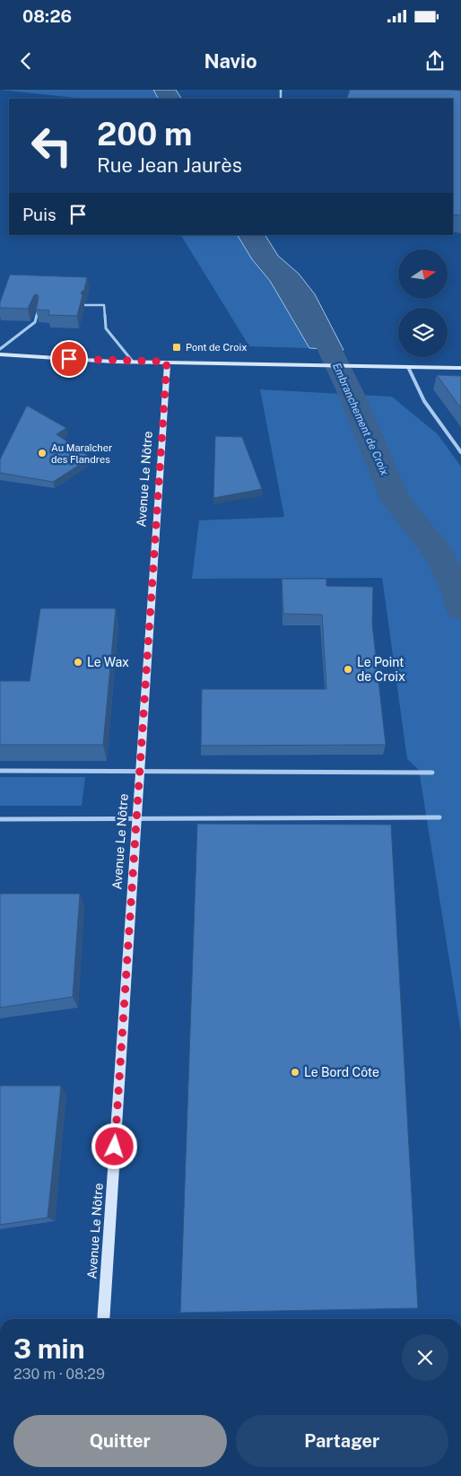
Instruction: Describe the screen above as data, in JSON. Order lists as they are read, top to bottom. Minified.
{"streets":{"street":["Avenue Le Nôtre"]},"water":["Embranchement de Croix"],"places":{"transit":["Pont de Croix"],"other":["Au Maraîcher des Flandres","Le Wax","Le Point de Croix","Le Bord Côte"]},"north":"right","page":{"status":"08:26","header":"Navio","turn":["200 m","Rue Jean Jaurès"],"then":"Puis","heading":["3 min","230 m · 08:29"],"buttons":["Quitter","Partager"]}}
